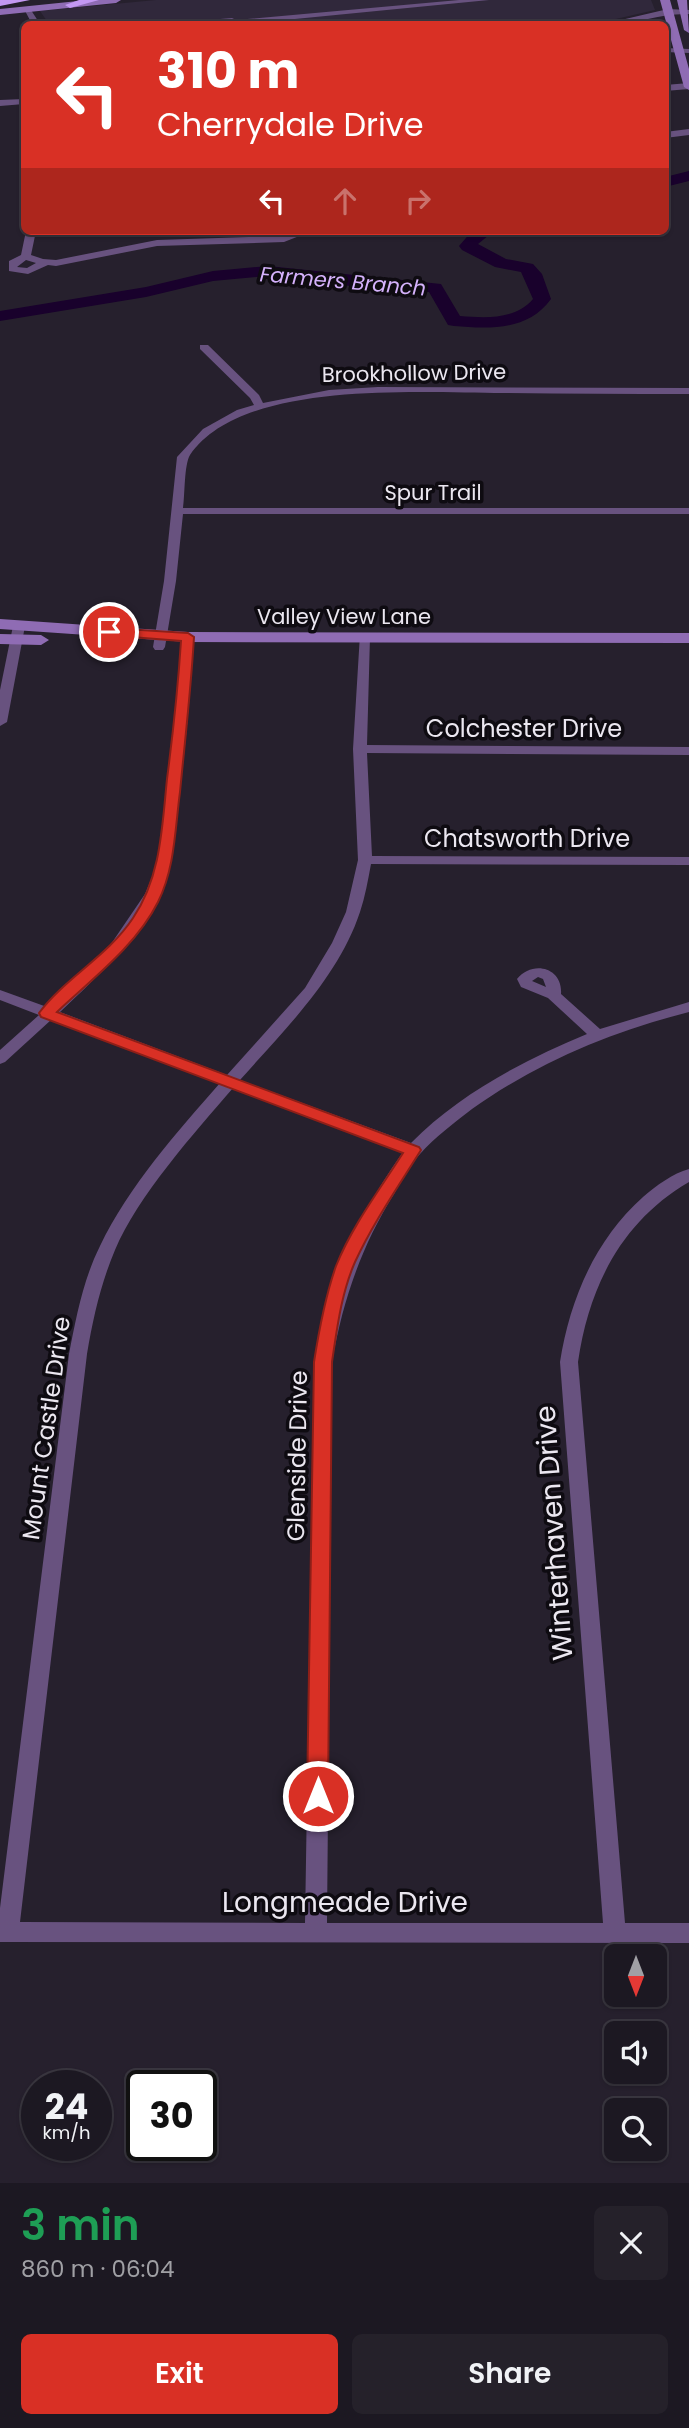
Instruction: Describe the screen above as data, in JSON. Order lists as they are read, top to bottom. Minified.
{"streets":{"main road":["Valley View Lane"],"street":["Brookhollow Drive","Spur Trail","Colchester Drive","Chatsworth Drive","Mount Castle Drive","Glenside Drive","Winterhaven Drive","Longmeade Drive"]},"crossings":[["Brookhollow Drive","Spur Trail"],["Brookhollow Drive","Valley View Lane"],["Valley View Lane","Mount Castle Drive"],["Colchester Drive","Mount Castle Drive"],["Chatsworth Drive","Mount Castle Drive"],["Mount Castle Drive","Longmeade Drive"],["Glenside Drive","Longmeade Drive"],["Winterhaven Drive","Longmeade Drive"]],"water":["Farmers Branch"],"north":"bottom","page":{"turn":["310 m","Cherrydale Drive"],"speed":"24 km/h","limit":"30","heading":["3 min","860 m · 06:04"],"buttons":["Exit","Share"]}}
